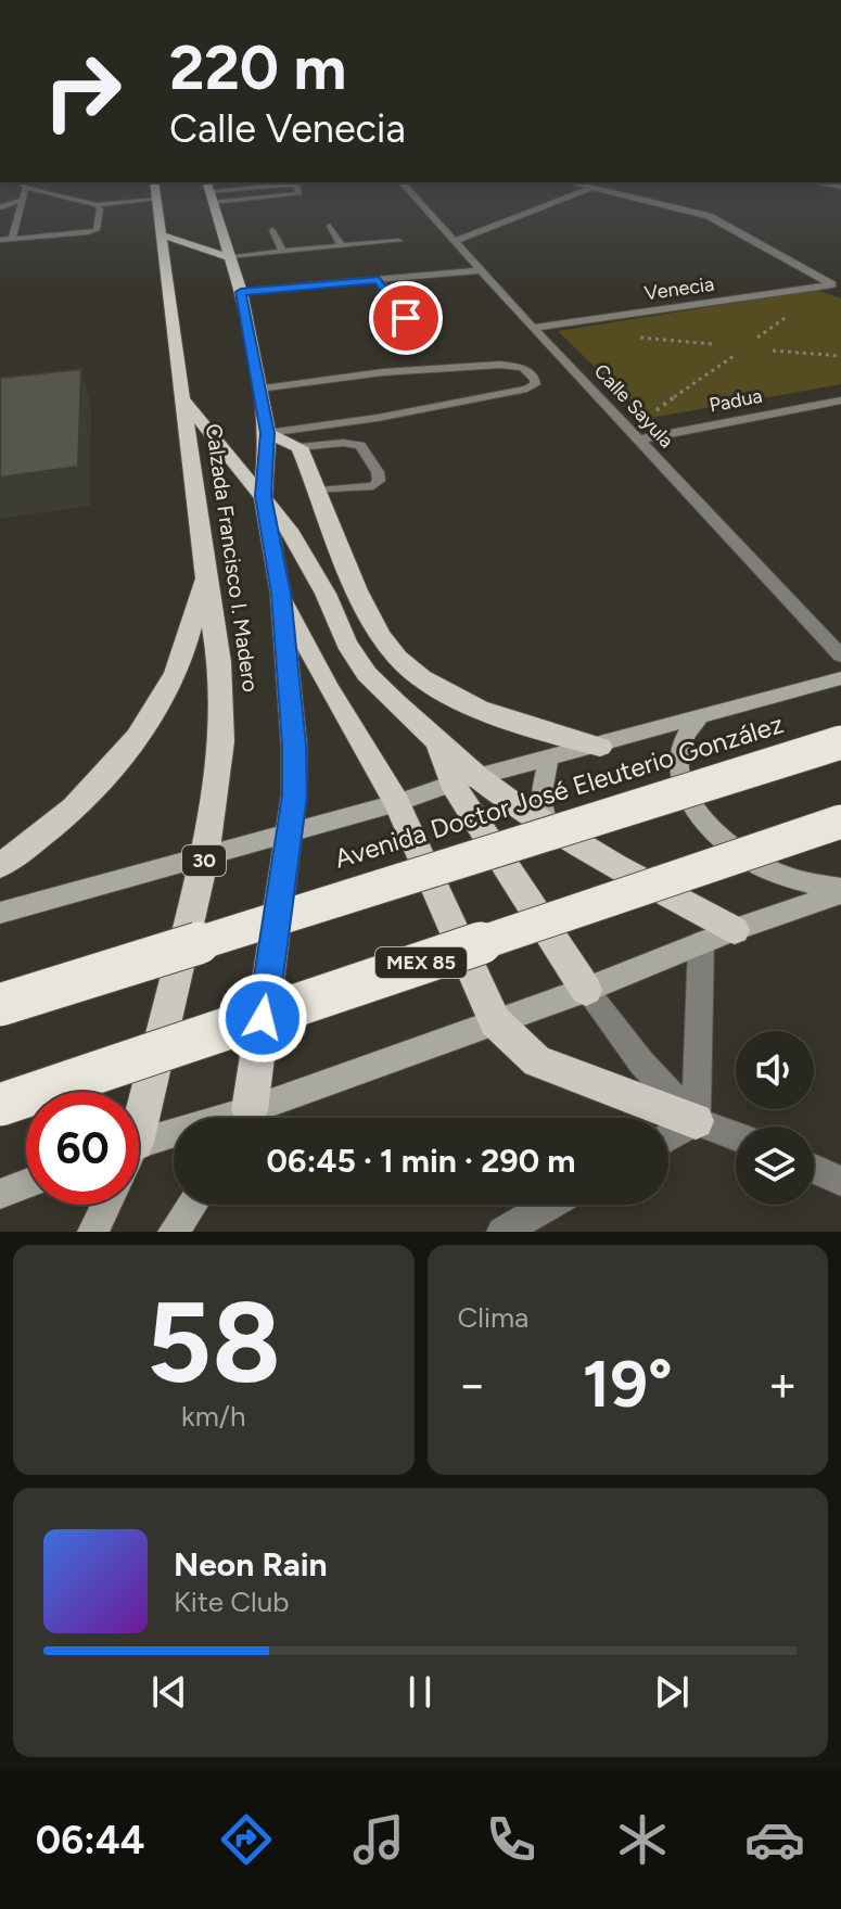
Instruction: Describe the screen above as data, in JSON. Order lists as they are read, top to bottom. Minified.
{"streets":{"highway":["Avenida Doctor José Eleuterio González","MEX 85"],"main road":["Calzada Francisco I. Madero","30"],"street":["Venecia","Padua","Calle Sayula"]},"crossings":[["Venecia","Calle Sayula"],["Padua","Calle Sayula"],["Calzada Francisco I. Madero","Avenida Doctor José Eleuterio González"]],"page":{"turn":["220 m","Calle Venecia"],"limit":"60","trip":"06:45 · 1 min · 290 m","tile":[["58","km/h"],"Clima"],"heat":["−","19°","+"],"song":["Neon Rain","Kite Club"],"tabs":"06:44"}}
